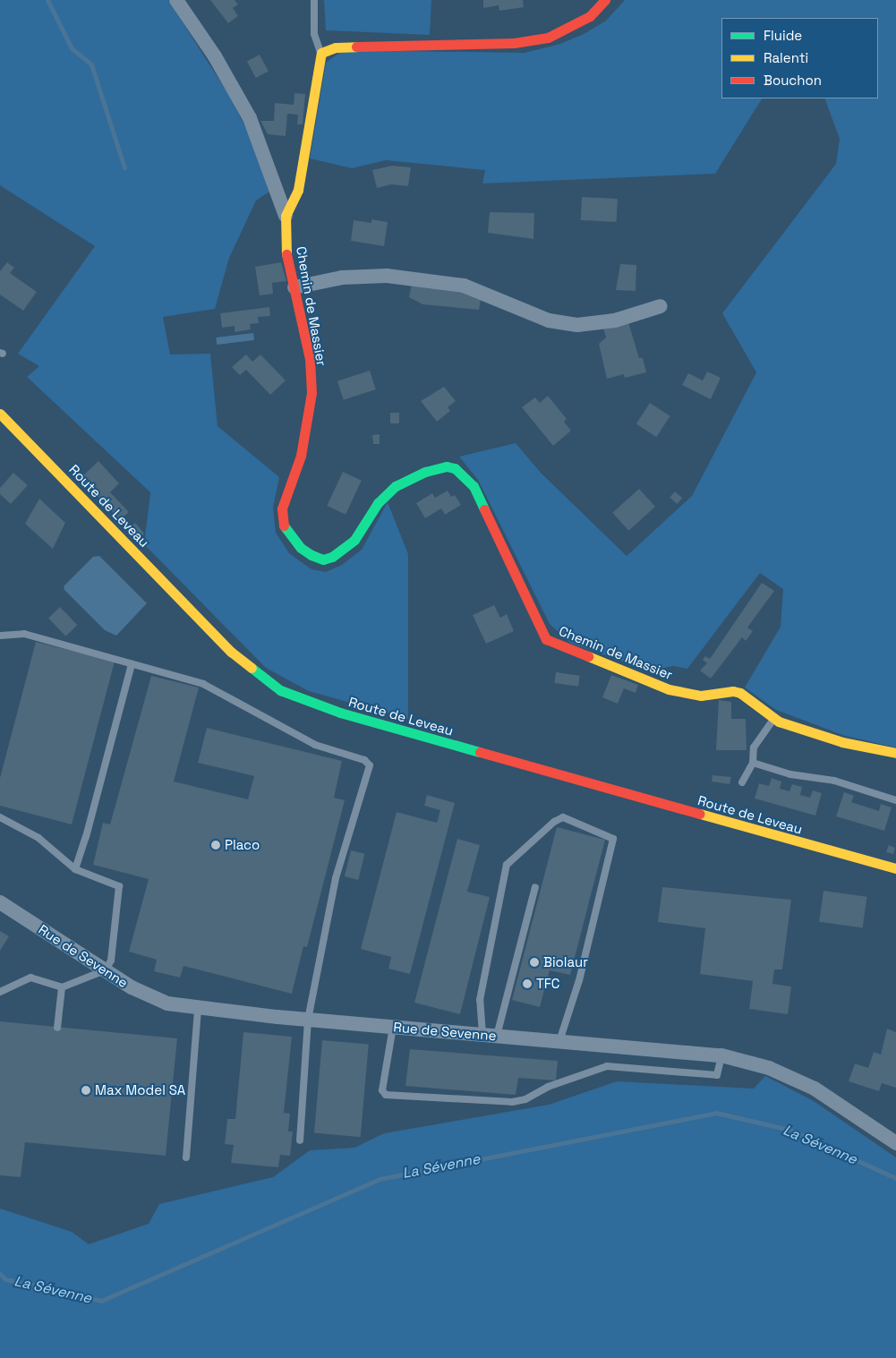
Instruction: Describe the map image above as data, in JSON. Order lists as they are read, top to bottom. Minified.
{"streets":{"street":["Chemin de Massier","Route de Leveau","Rue de Sevenne"]},"water":["La Sévenne"],"places":["Placo","Biolaur","TFC","Max Model SA"],"legend":["Fluide","Ralenti","Bouchon"]}
